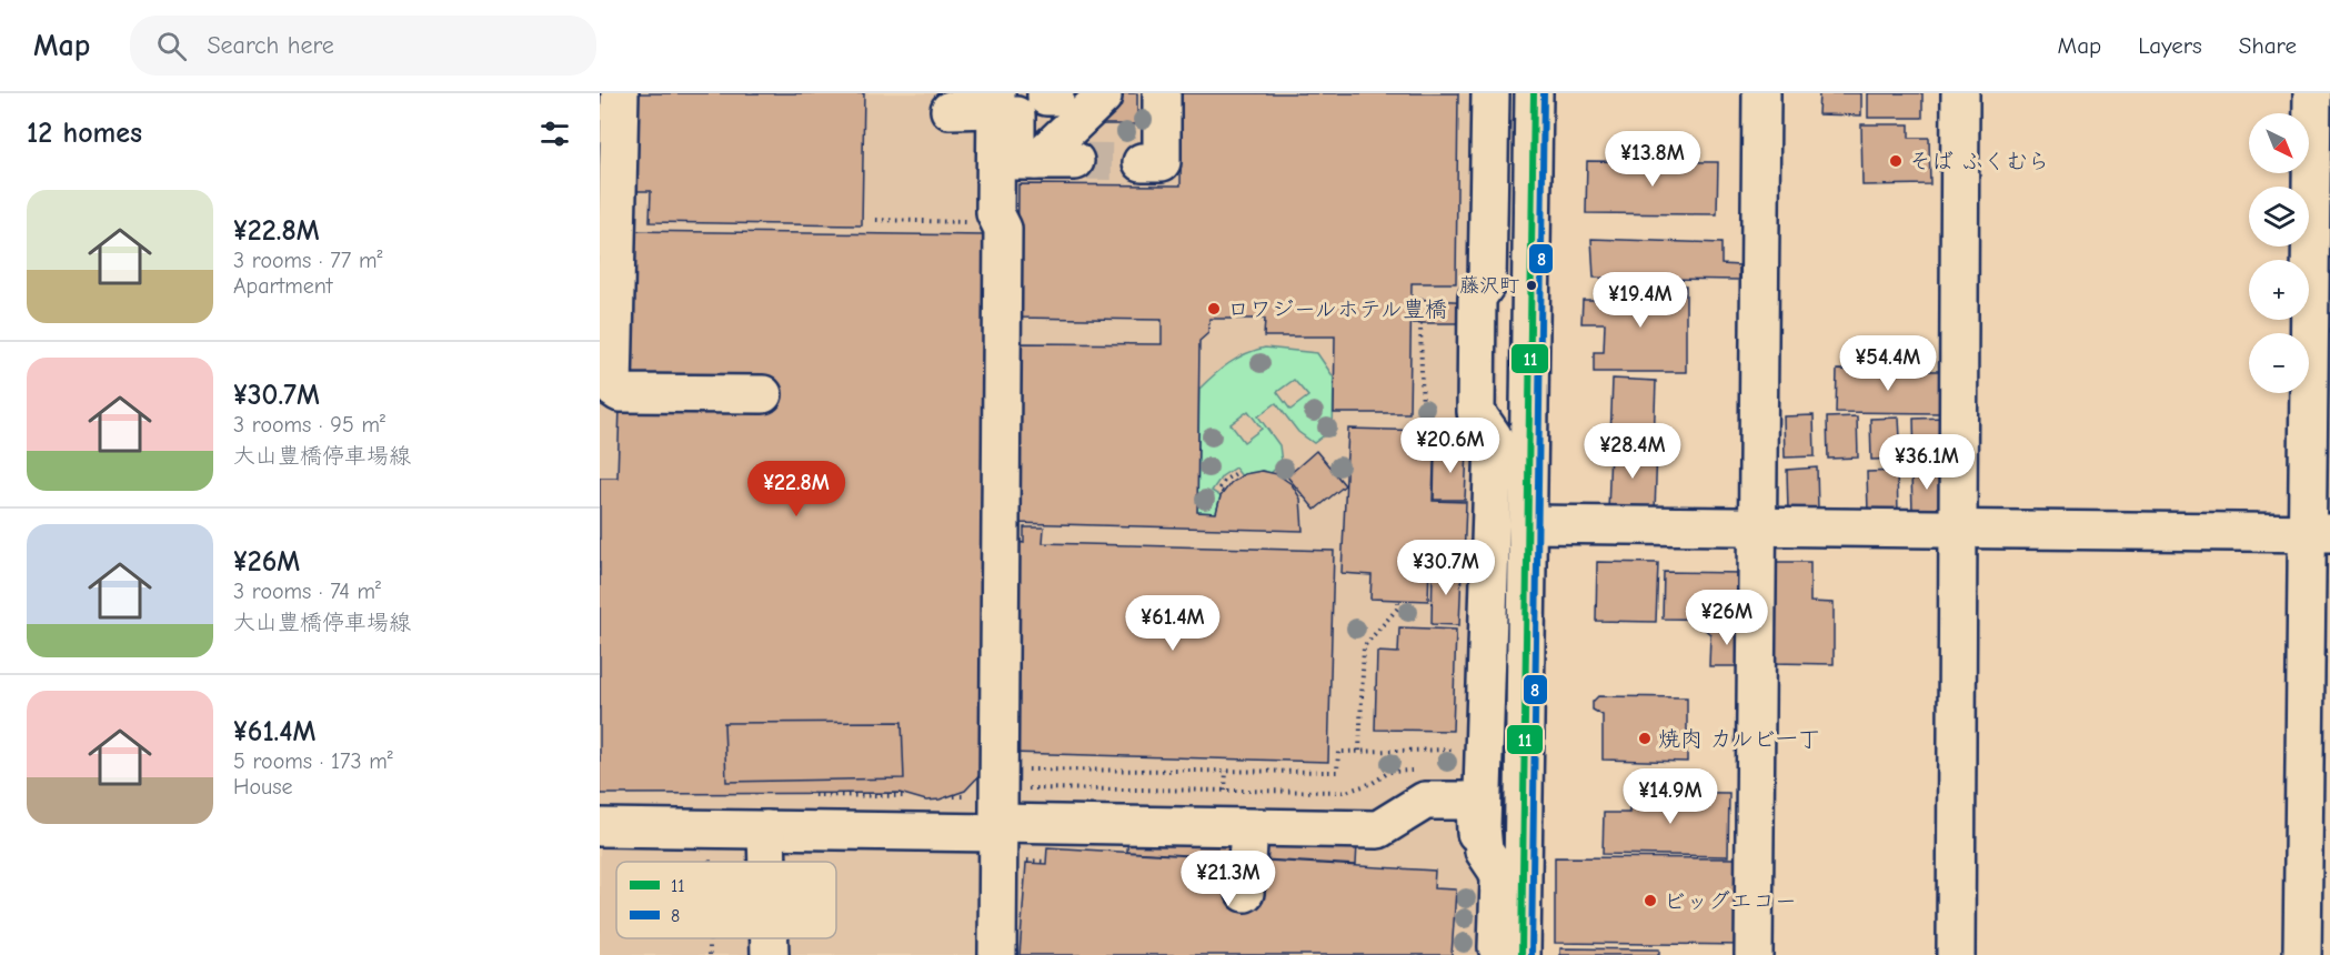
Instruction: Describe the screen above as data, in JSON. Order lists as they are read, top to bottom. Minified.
{"places":["そば ふくむら","藤沢町","ロワジールホテル豊橋","焼肉 カルビ一丁","ビッグエコー"],"lines":["transit line 11","transit line 8"],"legend":["11","8"],"north":"bottom right","page":{"header":"Map","search":"Search here","nav":["Map","Layers","Share"],"heading":"12 homes","map_buttons":["+","−"],"price":["¥13.8M","¥19.4M","¥54.4M","¥20.6M","¥28.4M","¥36.1M","¥22.8M","¥30.7M","¥26M","¥61.4M","¥14.9M","¥21.3M"],"list":[{"name":"¥22.8M","note":"3 rooms · 77 m² · Apartment"},{"name":"¥30.7M","note":"3 rooms · 95 m² · 大山豊橋停車場線"},{"name":"¥26M","note":"3 rooms · 74 m² · 大山豊橋停車場線"},{"name":"¥61.4M","note":"5 rooms · 173 m² · House"}]}}
